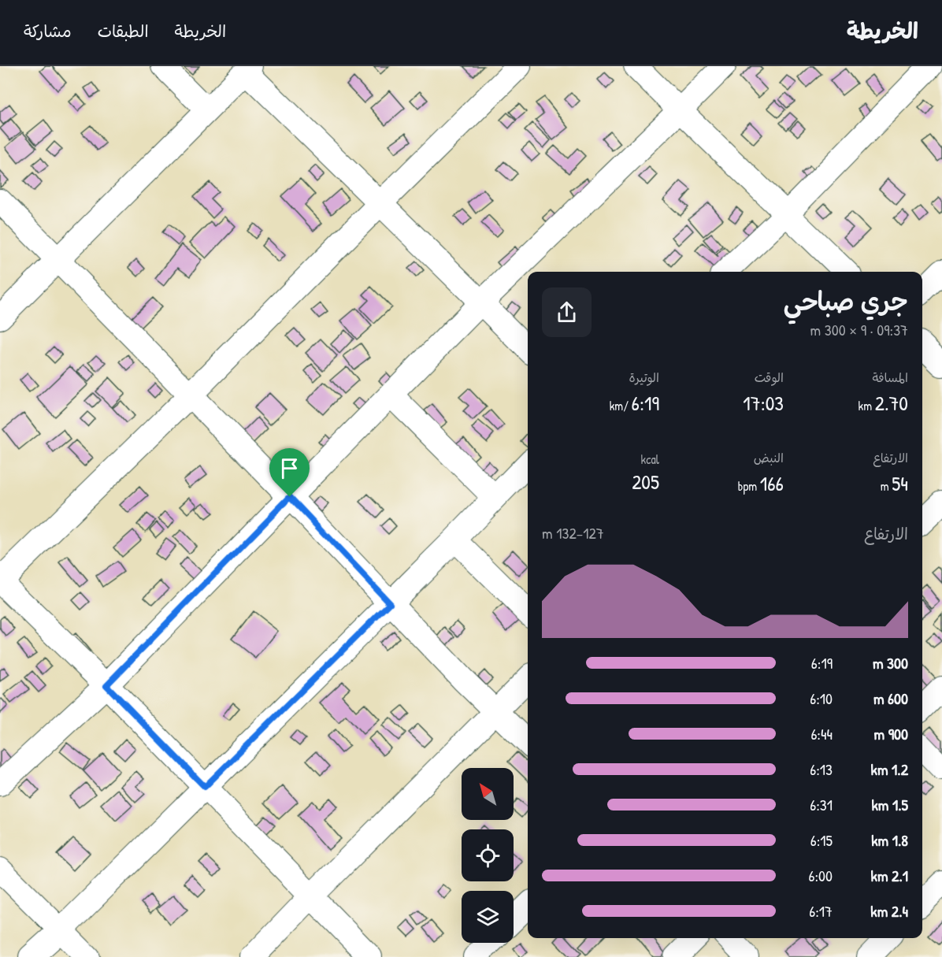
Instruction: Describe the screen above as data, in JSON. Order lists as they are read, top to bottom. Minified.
{"north":"top left","page":{"header":"الخريطة","nav":["الخريطة","الطبقات","مشاركة"],"heading":["جري صباحي","09:37 · 9 × 300 m"],"stats":[["المسافة","2.70 km"],["الوقت","17:03"],["الوتيرة","6:19 /km"],["الارتفاع","54 m"],["النبض","166 bpm"],["kcal","205"]],"chart":["الارتفاع","127–132 m"],"list":[{"name":"300 m","note":"6:19"},{"name":"600 m","note":"6:10"},{"name":"900 m","note":"6:44"},{"name":"1.2 km","note":"6:13"},{"name":"1.5 km","note":"6:31"},{"name":"1.8 km","note":"6:15"},{"name":"2.1 km","note":"6:00"},{"name":"2.4 km","note":"6:17"}]}}
